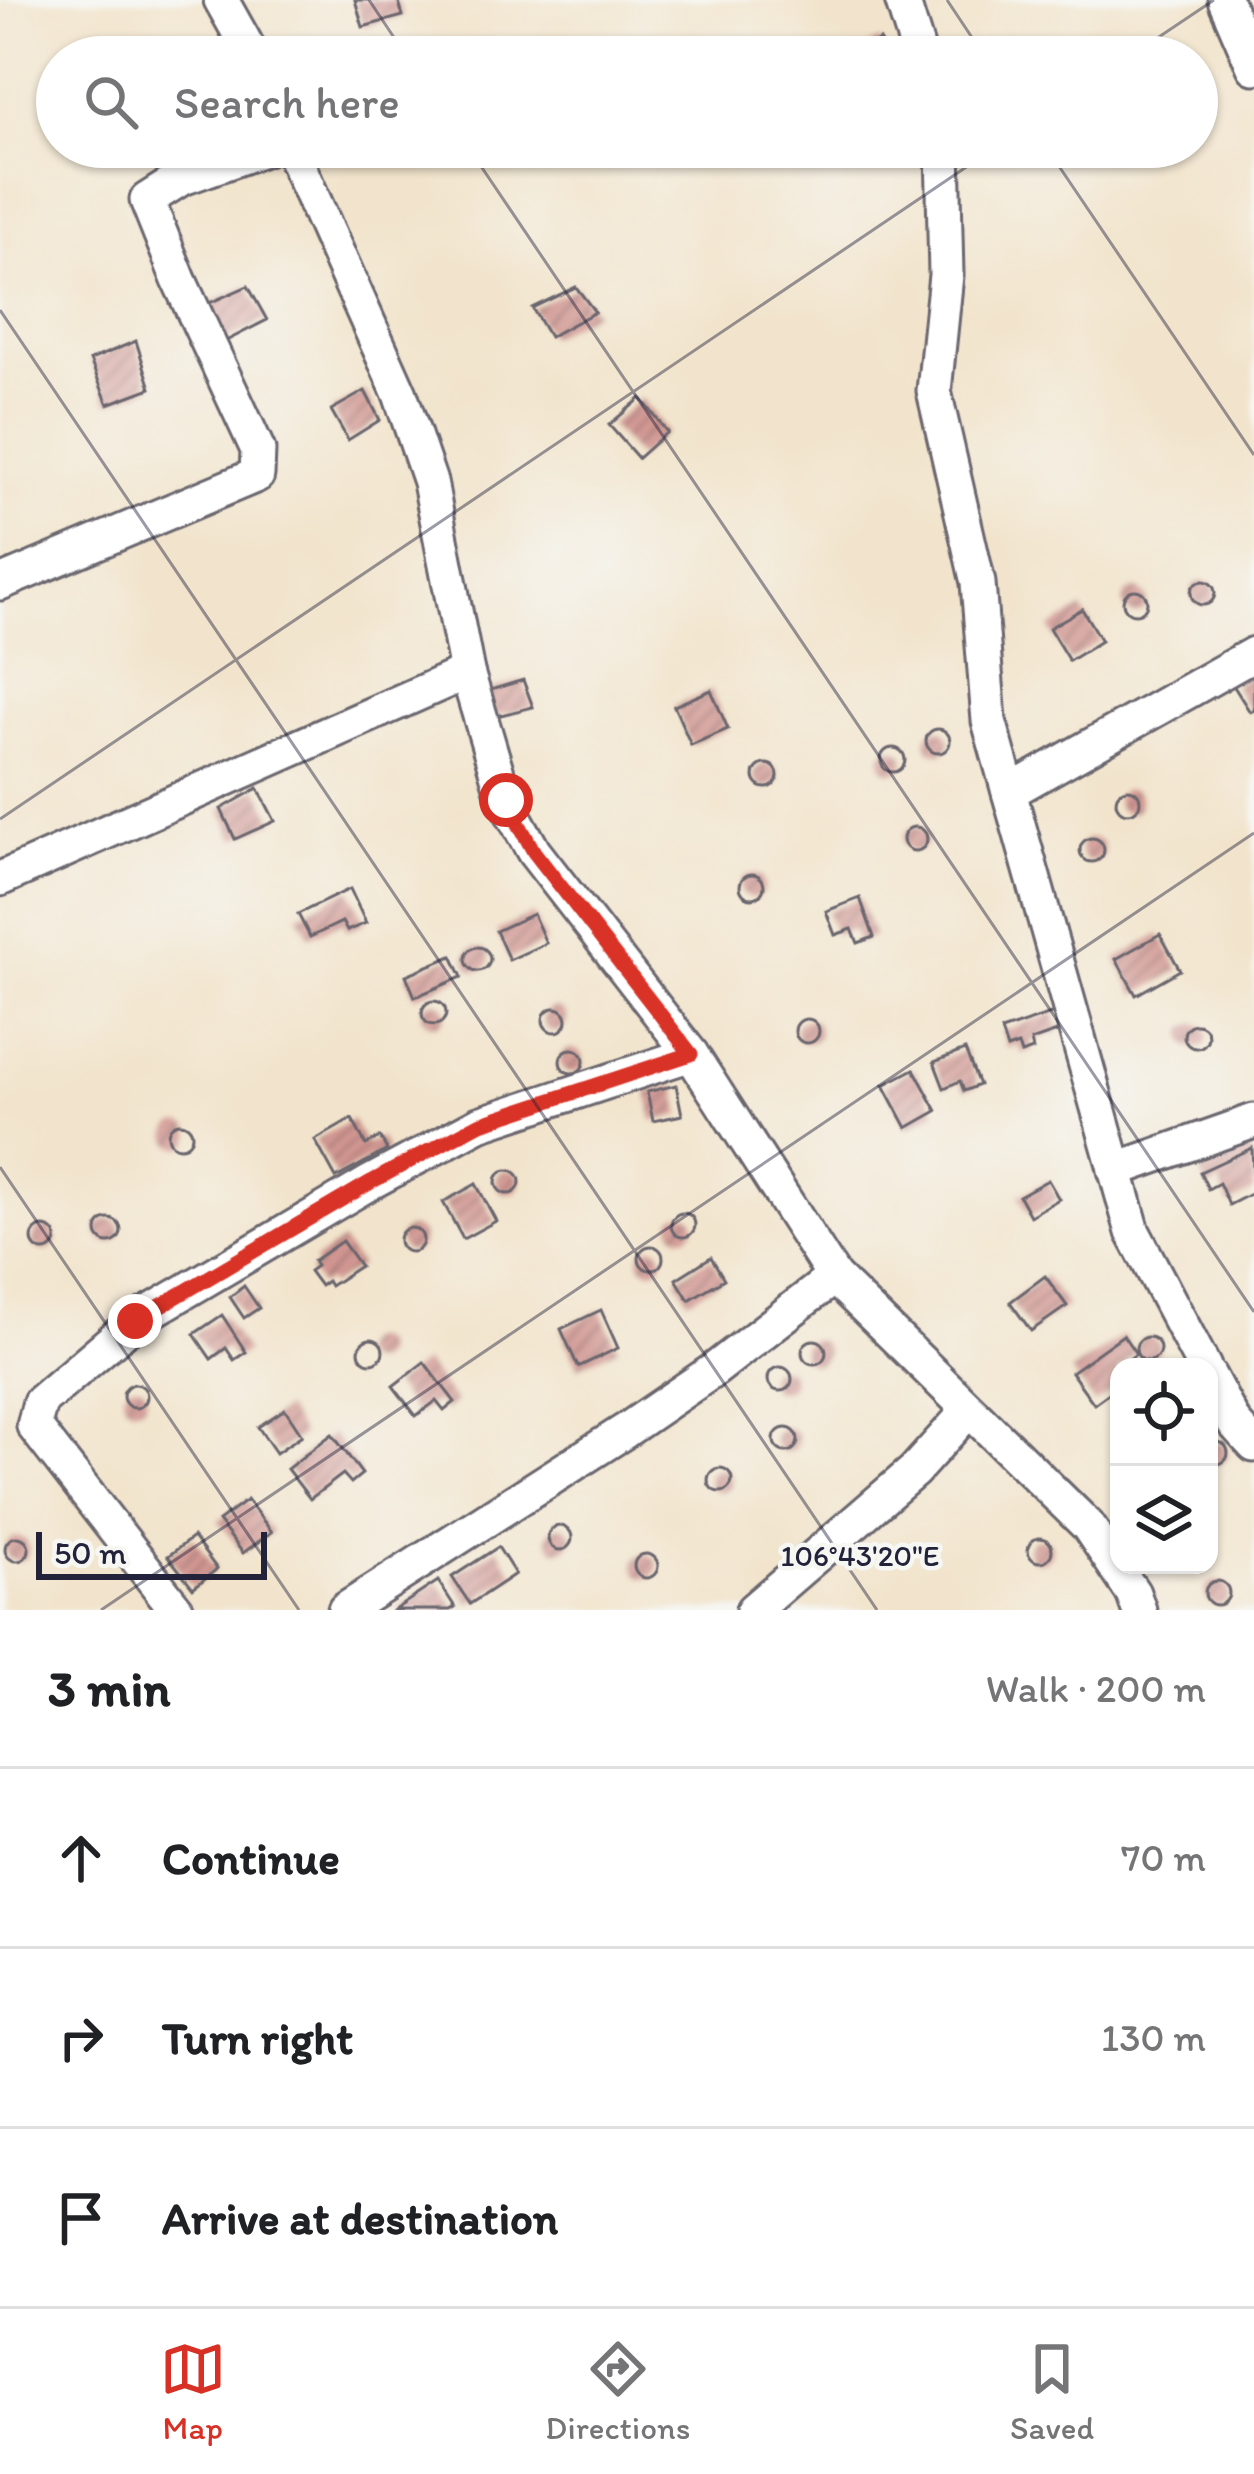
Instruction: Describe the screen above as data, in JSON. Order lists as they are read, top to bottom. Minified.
{"scale_bar":"50 m","page":{"search":"Search here","scale":"50 m","heading":["3 min","Walk · 200 m"],"list":[["Continue","70 m"],["Turn right","130 m"],"Arrive at destination"],"nav":["Map","Directions","Saved"]},"coordinates":["106°43'20\"E"]}
